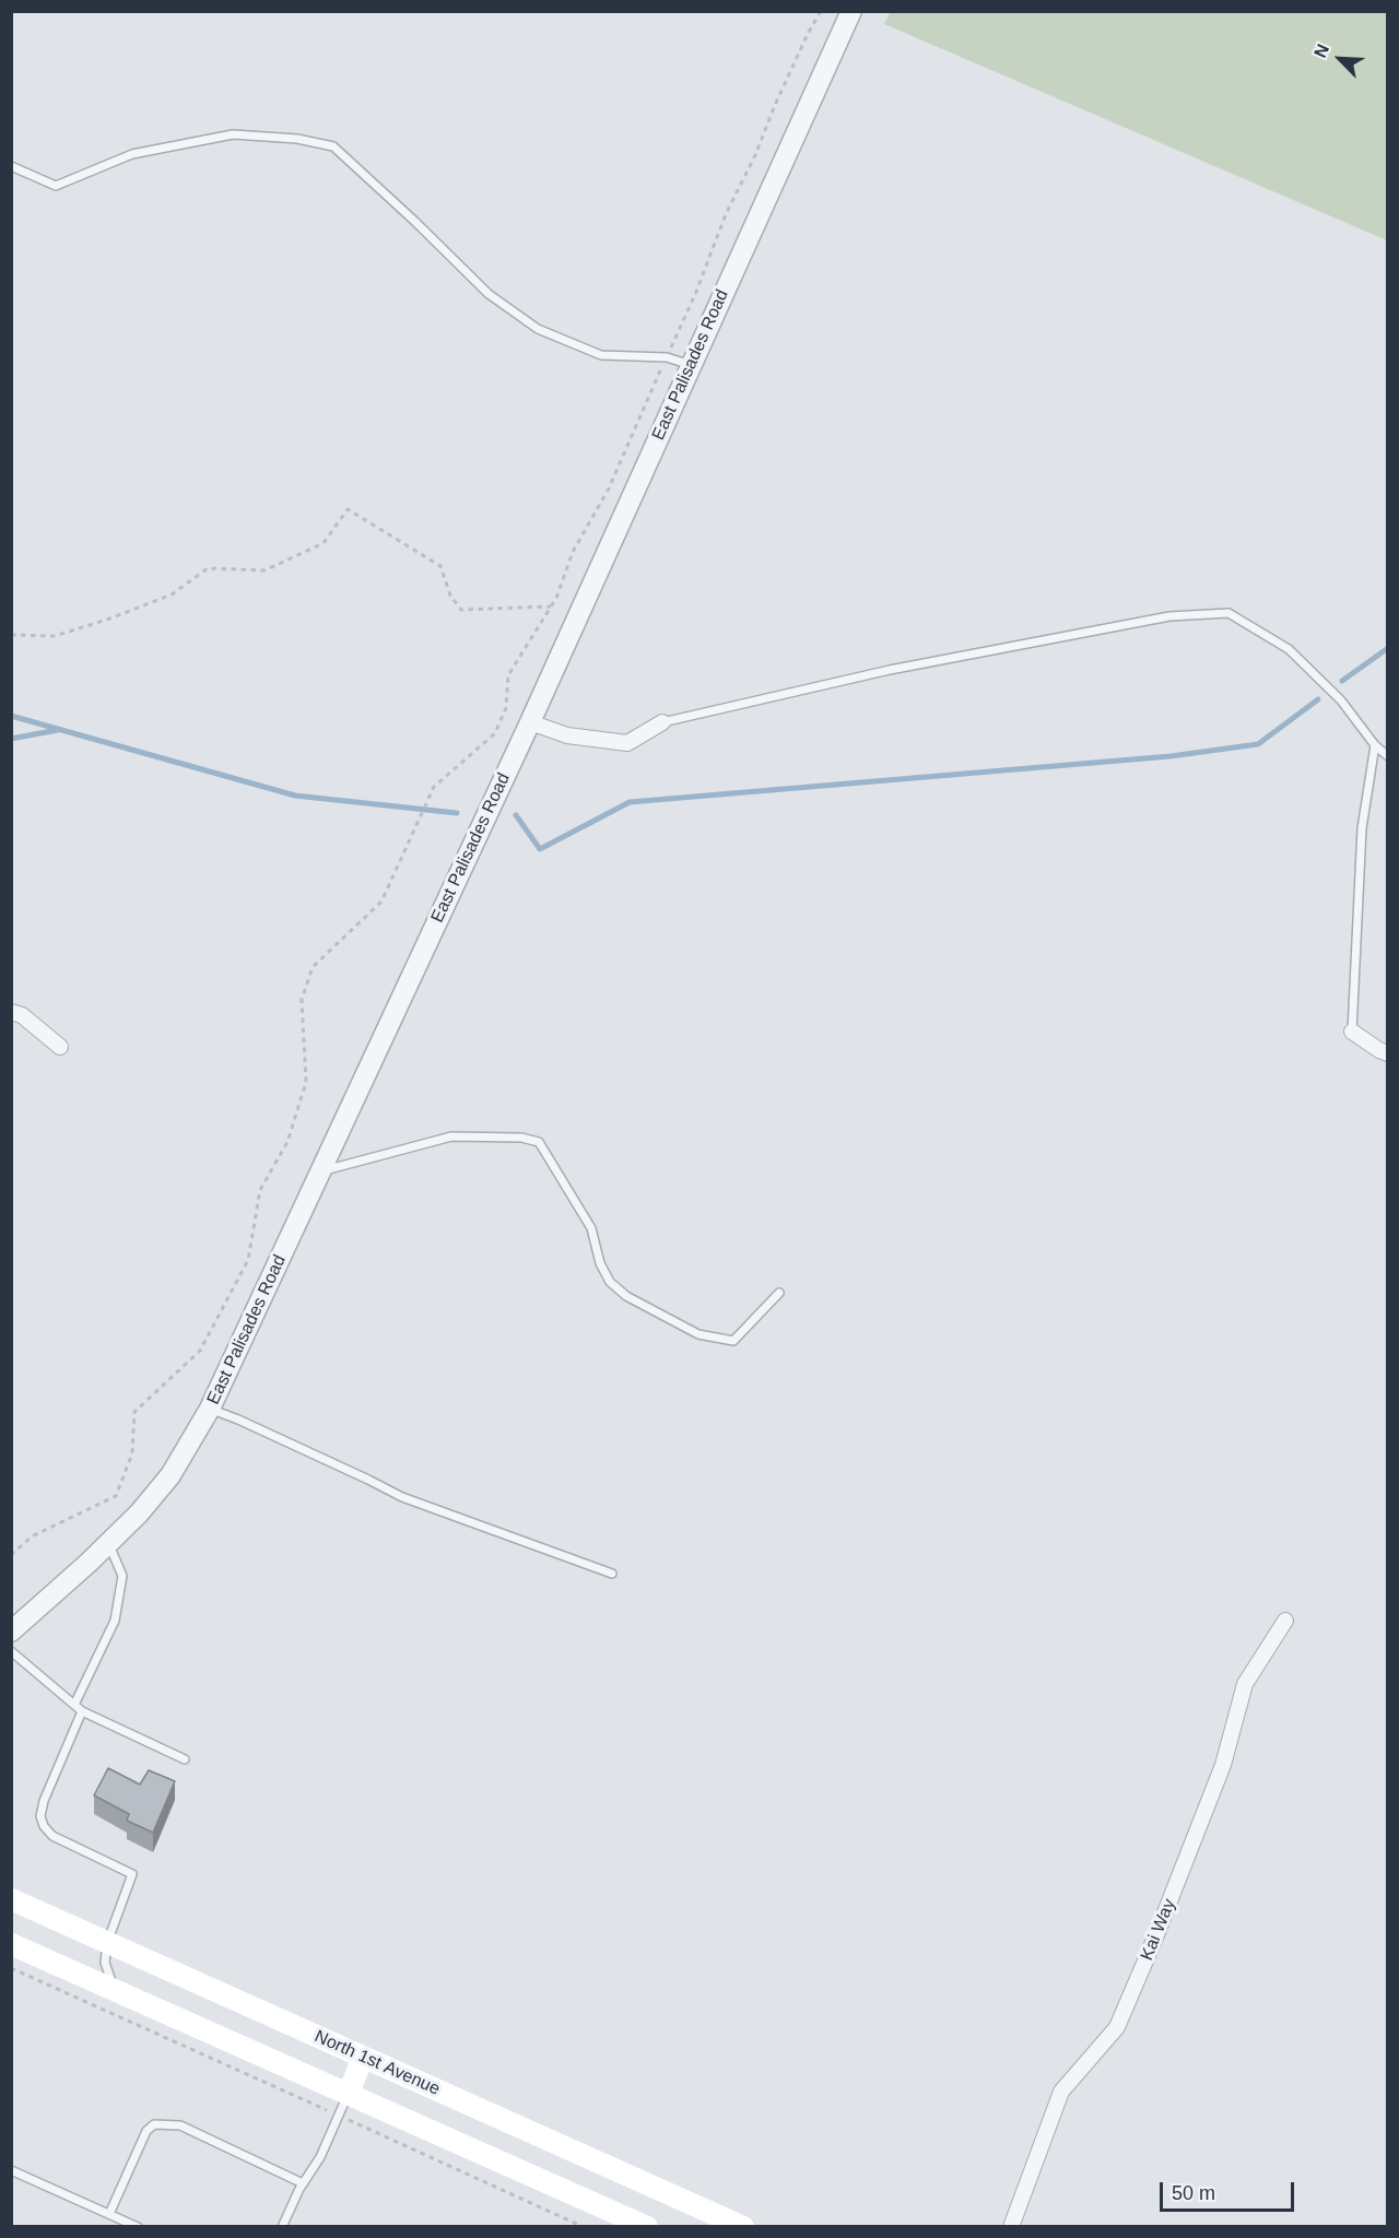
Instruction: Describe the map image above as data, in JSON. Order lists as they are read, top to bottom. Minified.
{"streets":{"main road":["North 1st Avenue"],"street":["East Palisades Road","Kai Way"]},"scale_bar":"50 m","north":"top left"}
